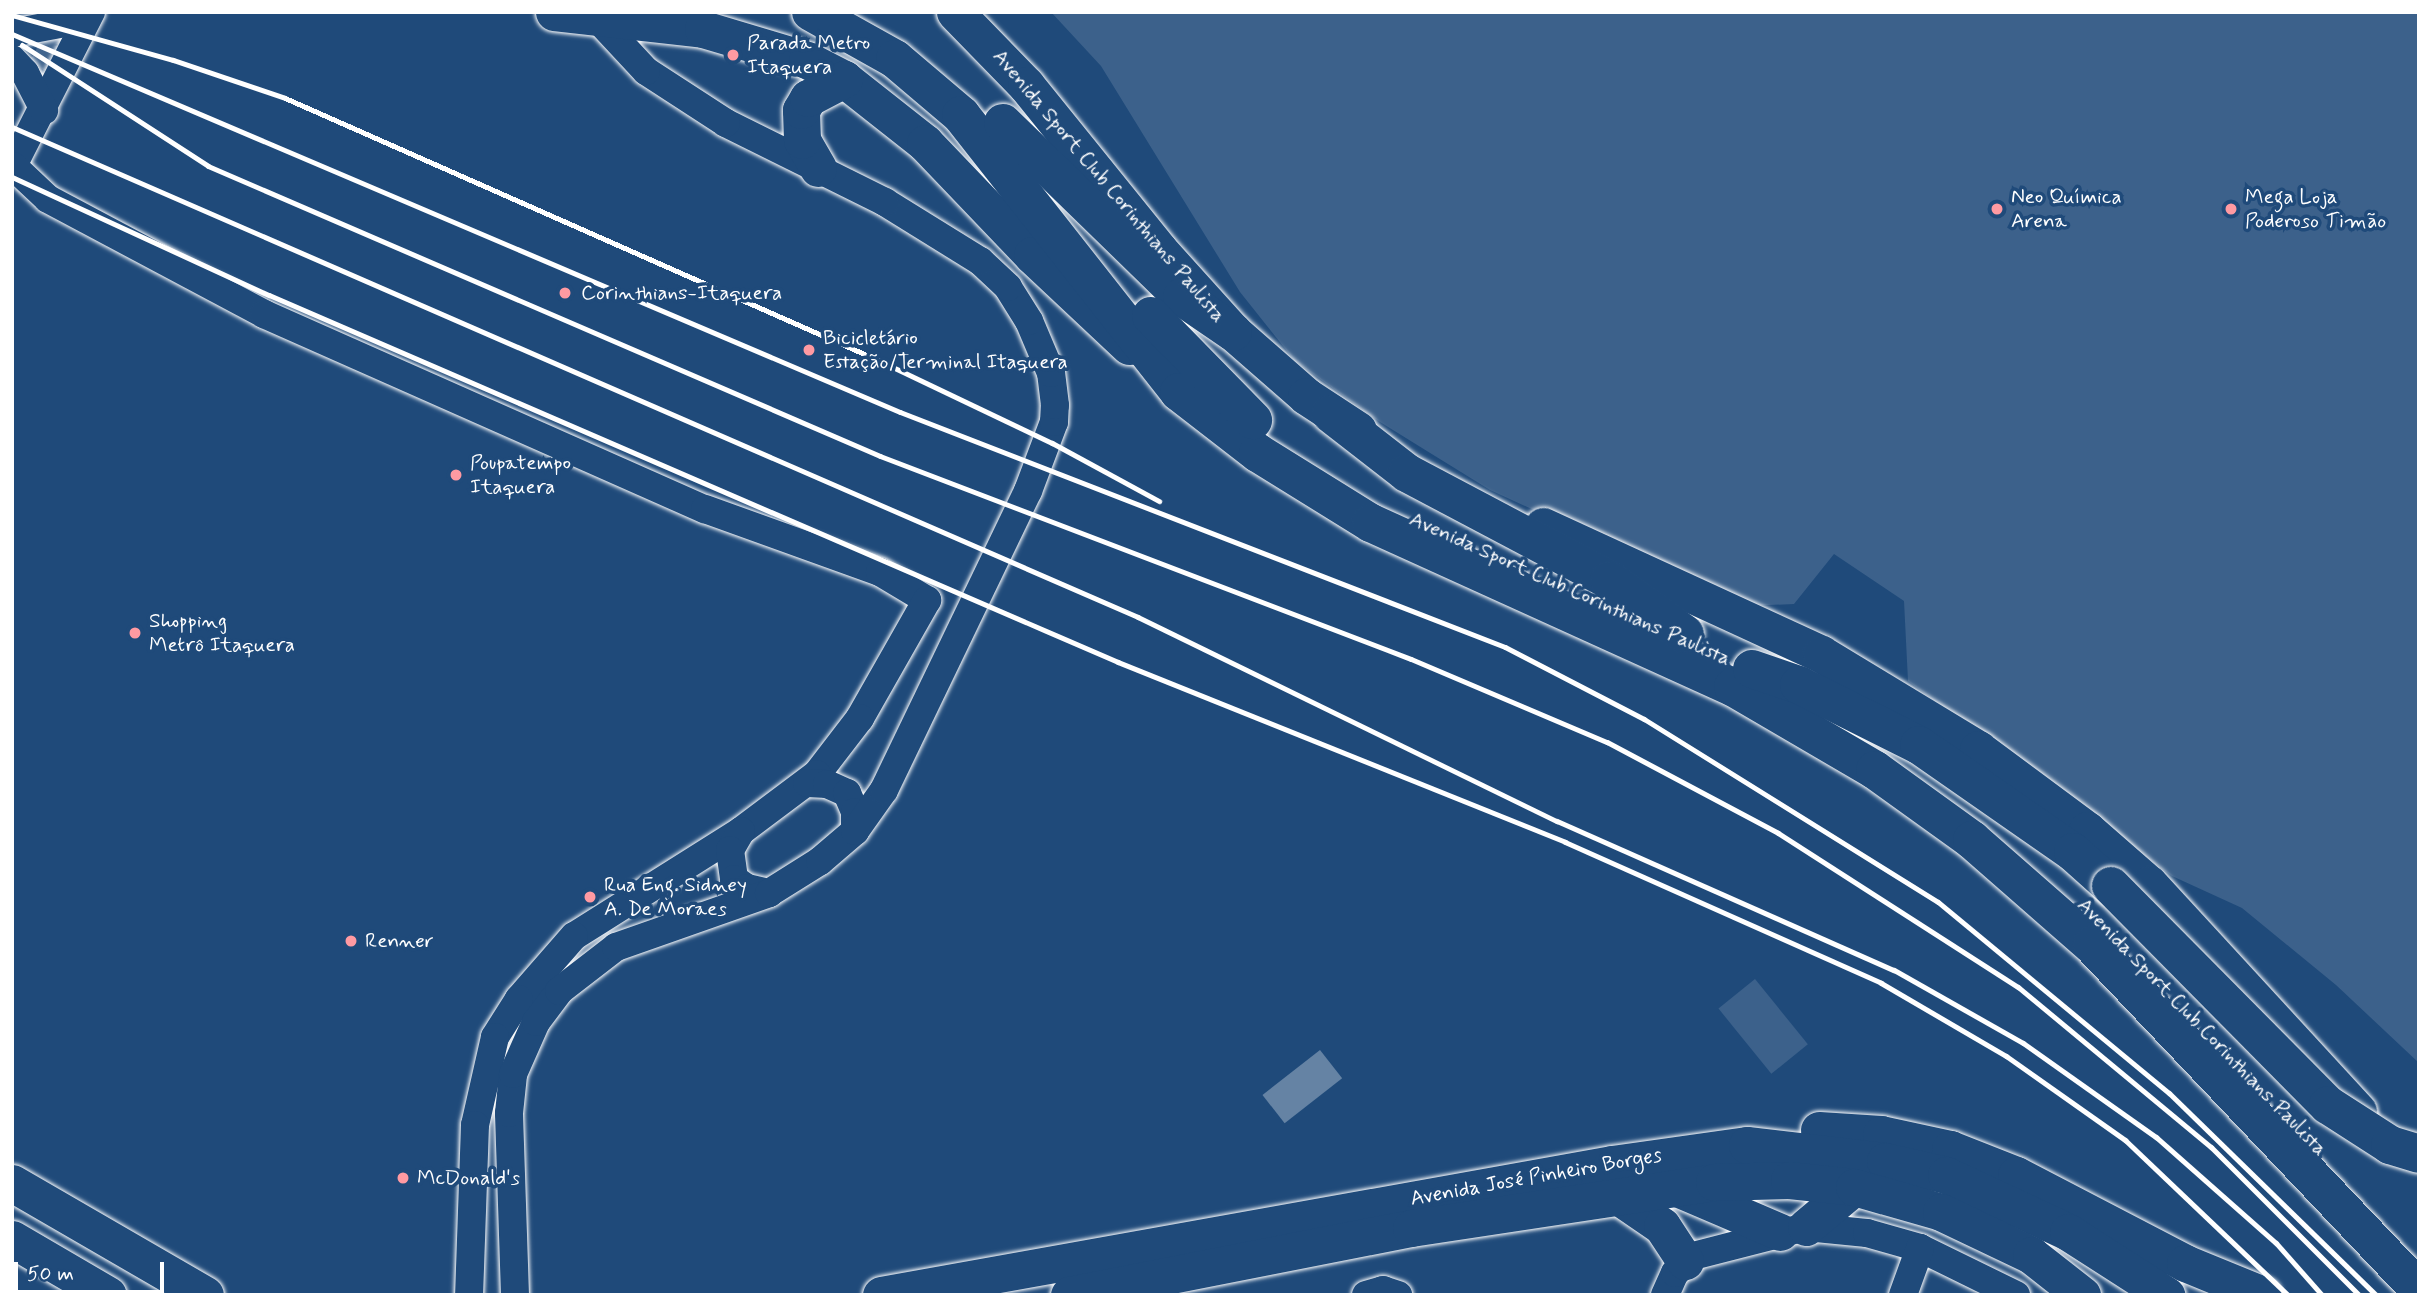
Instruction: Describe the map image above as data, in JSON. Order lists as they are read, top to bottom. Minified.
{"streets":{"highway":["Avenida Sport Club Corinthians Paulista"],"main road":["Avenida José Pinheiro Borges"]},"places":["Parada Metro Itaquera","Neo Química Arena","Mega Loja Poderoso Timão","Corinthians-Itaquera","Bicicletário Estação/Terminal Itaquera","Poupatempo Itaquera","Shopping Metrô Itaquera","Rua Eng. Sidney A. De Moraes","Renner","McDonald's"],"scale_bar":"50 m"}
